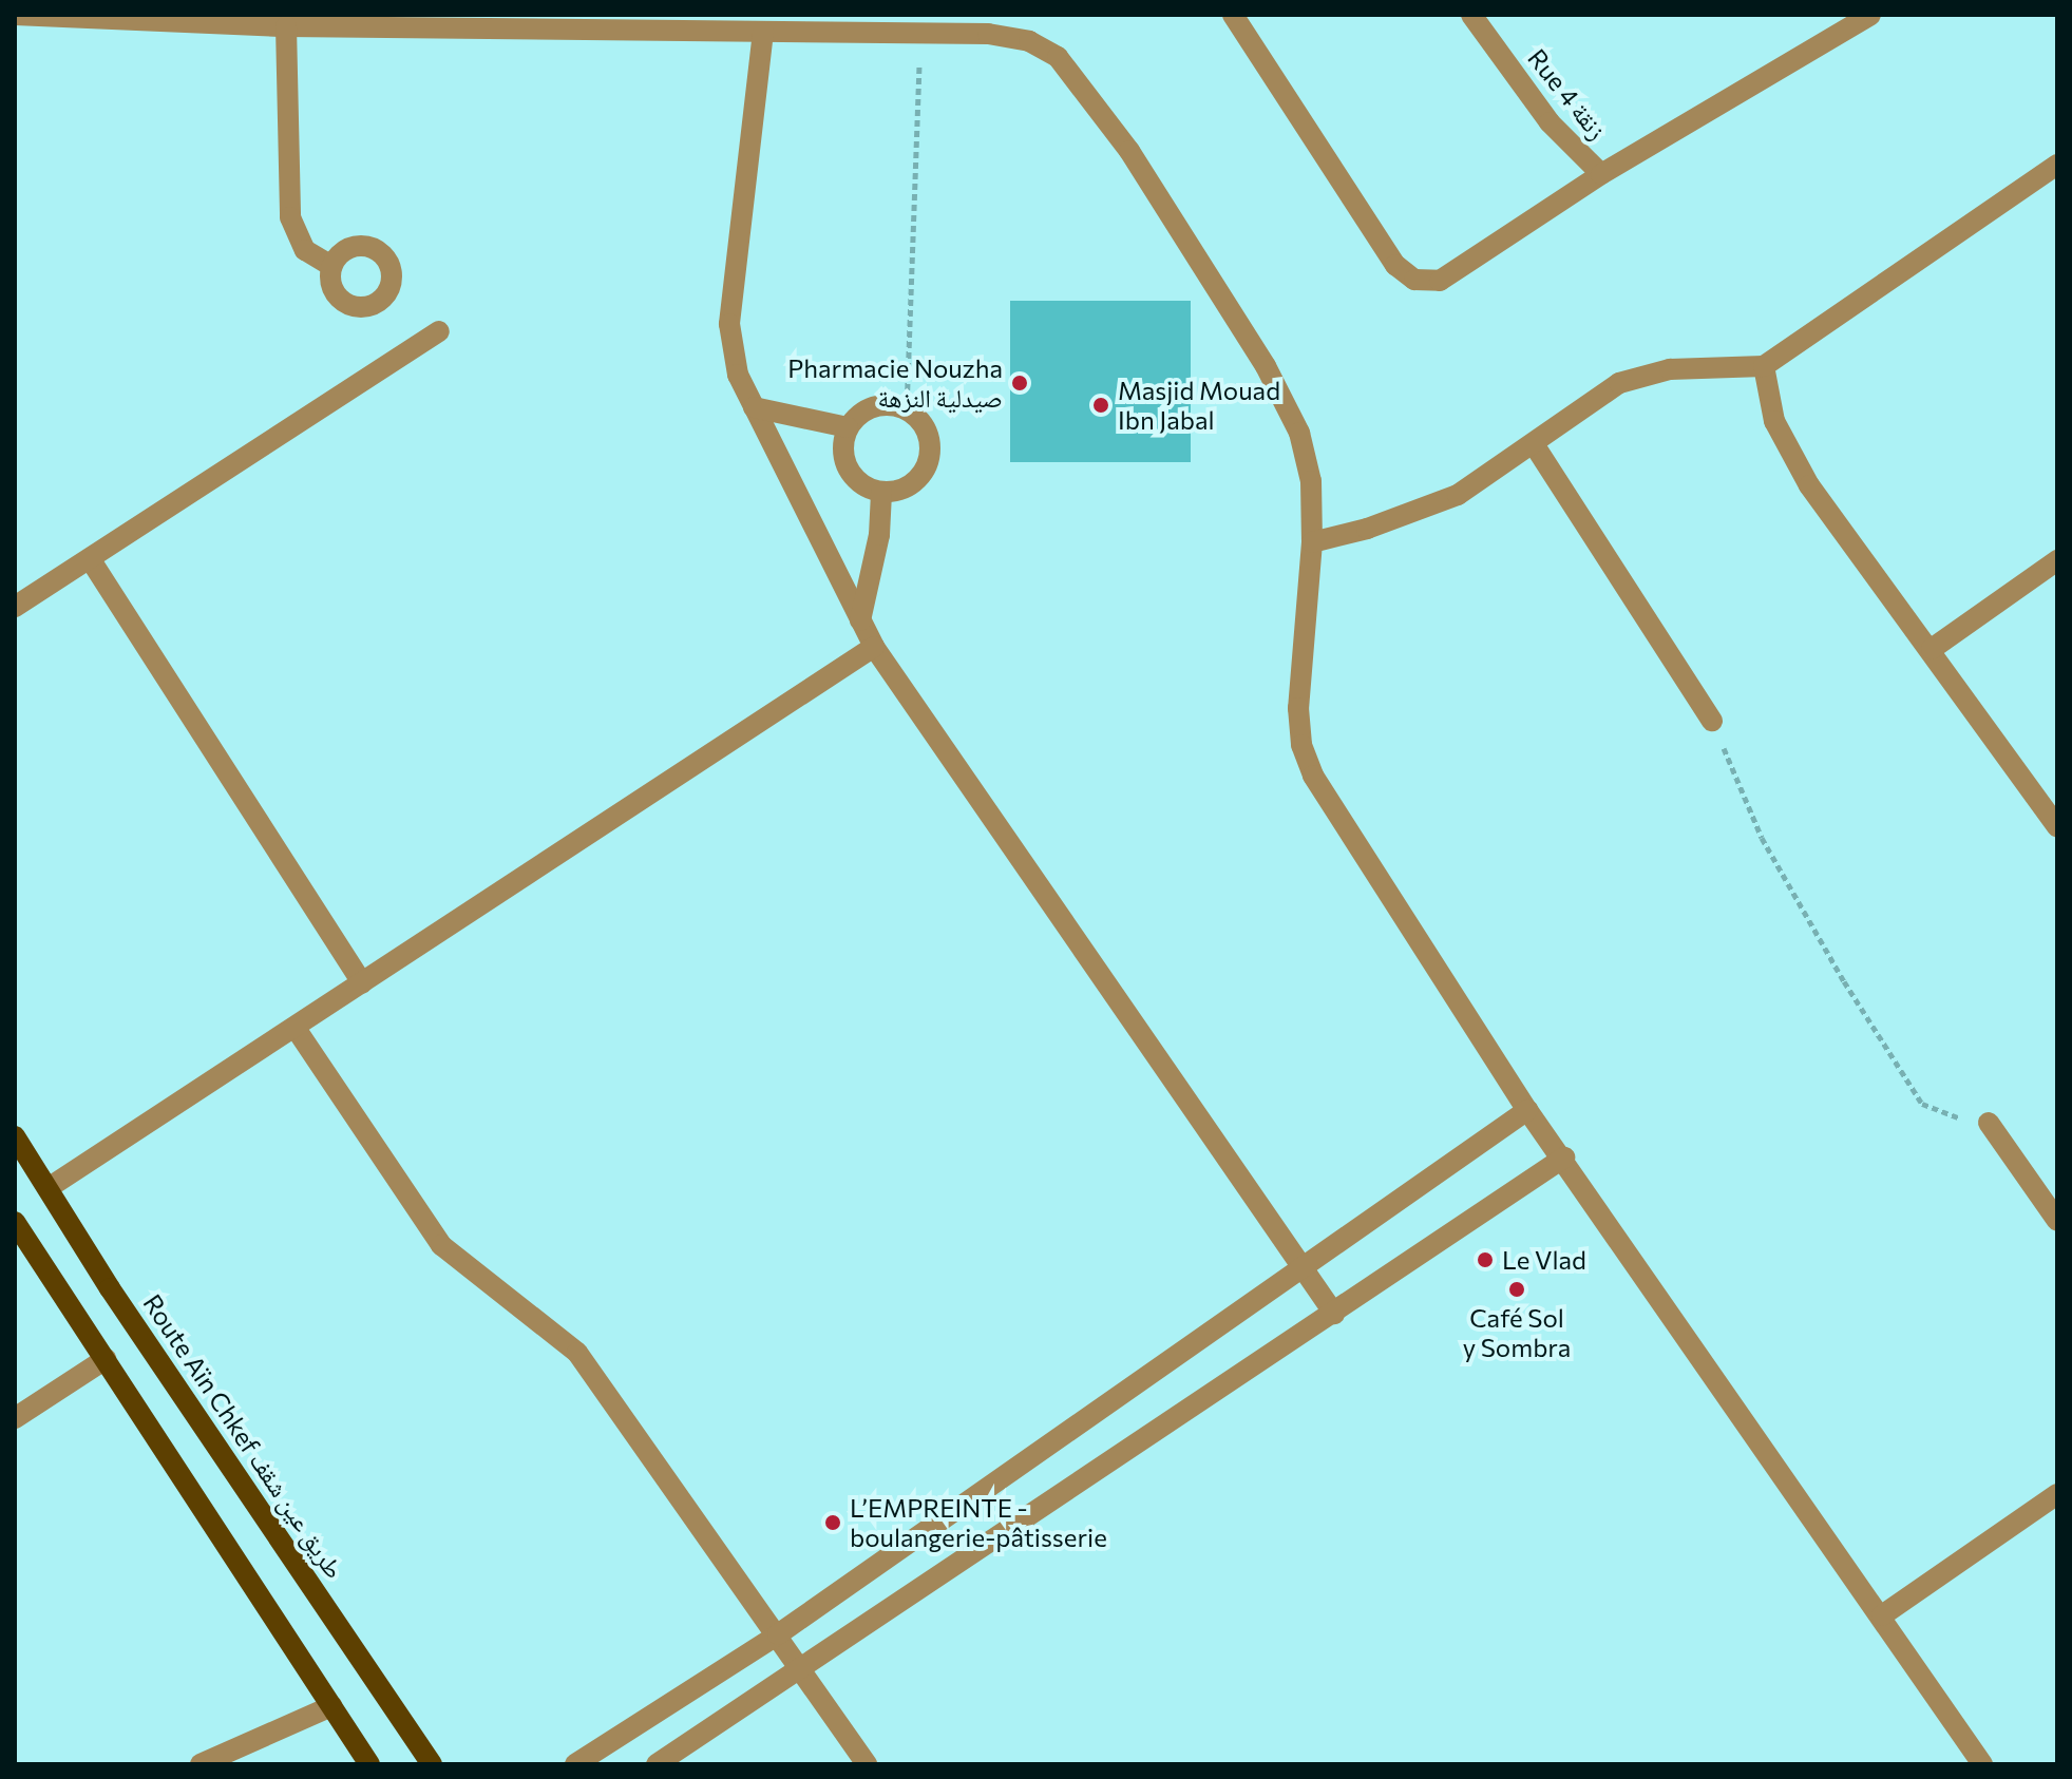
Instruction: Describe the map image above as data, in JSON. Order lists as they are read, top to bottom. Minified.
{"streets":{"main road":["Route Aïn Chkef طريق عين شقف"],"street":["Rue 4 زنقة"]},"places":["Pharmacie Nouzha صيدلية النزهة","Masjid Mouad Ibn Jabal","Le Vlad","Café Sol y Sombra","L’EMPREINTE - boulangerie-pâtisserie"]}
